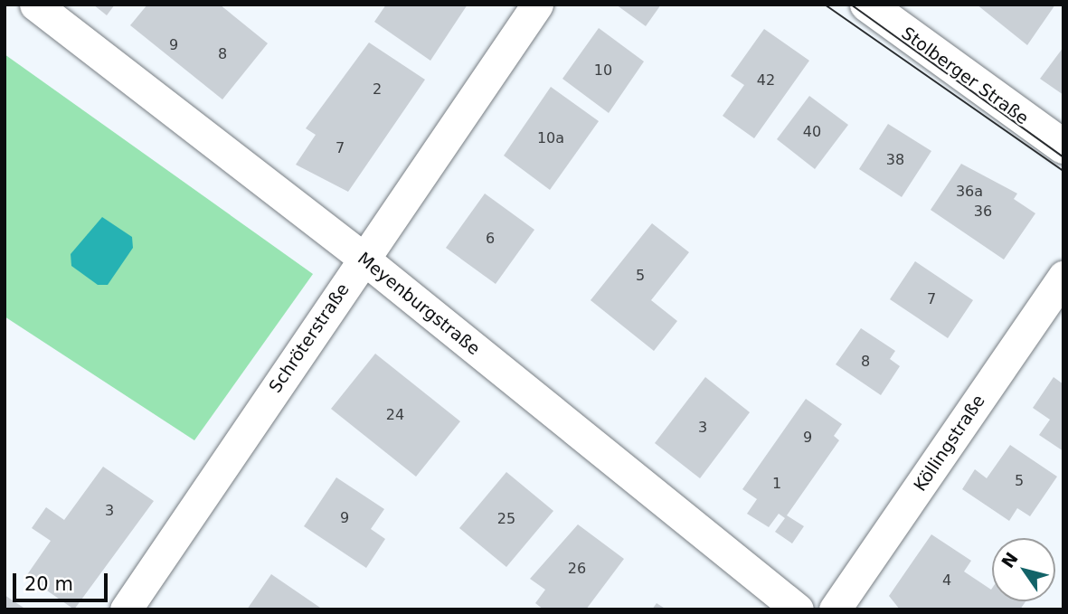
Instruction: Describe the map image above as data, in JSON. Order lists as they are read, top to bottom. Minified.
{"streets":{"main road":["Stolberger Straße"],"street":["Meyenburgstraße","Schröterstraße","Köllingstraße"]},"crossings":[["Meyenburgstraße","Schröterstraße"]],"house_numbers":["9","8","10","42","2","40","10a","7","38","36a","36","6","5","7","8","24","3","9","5","1","3","9","25","26","4"],"scale_bar":"20 m","north":"top left"}
